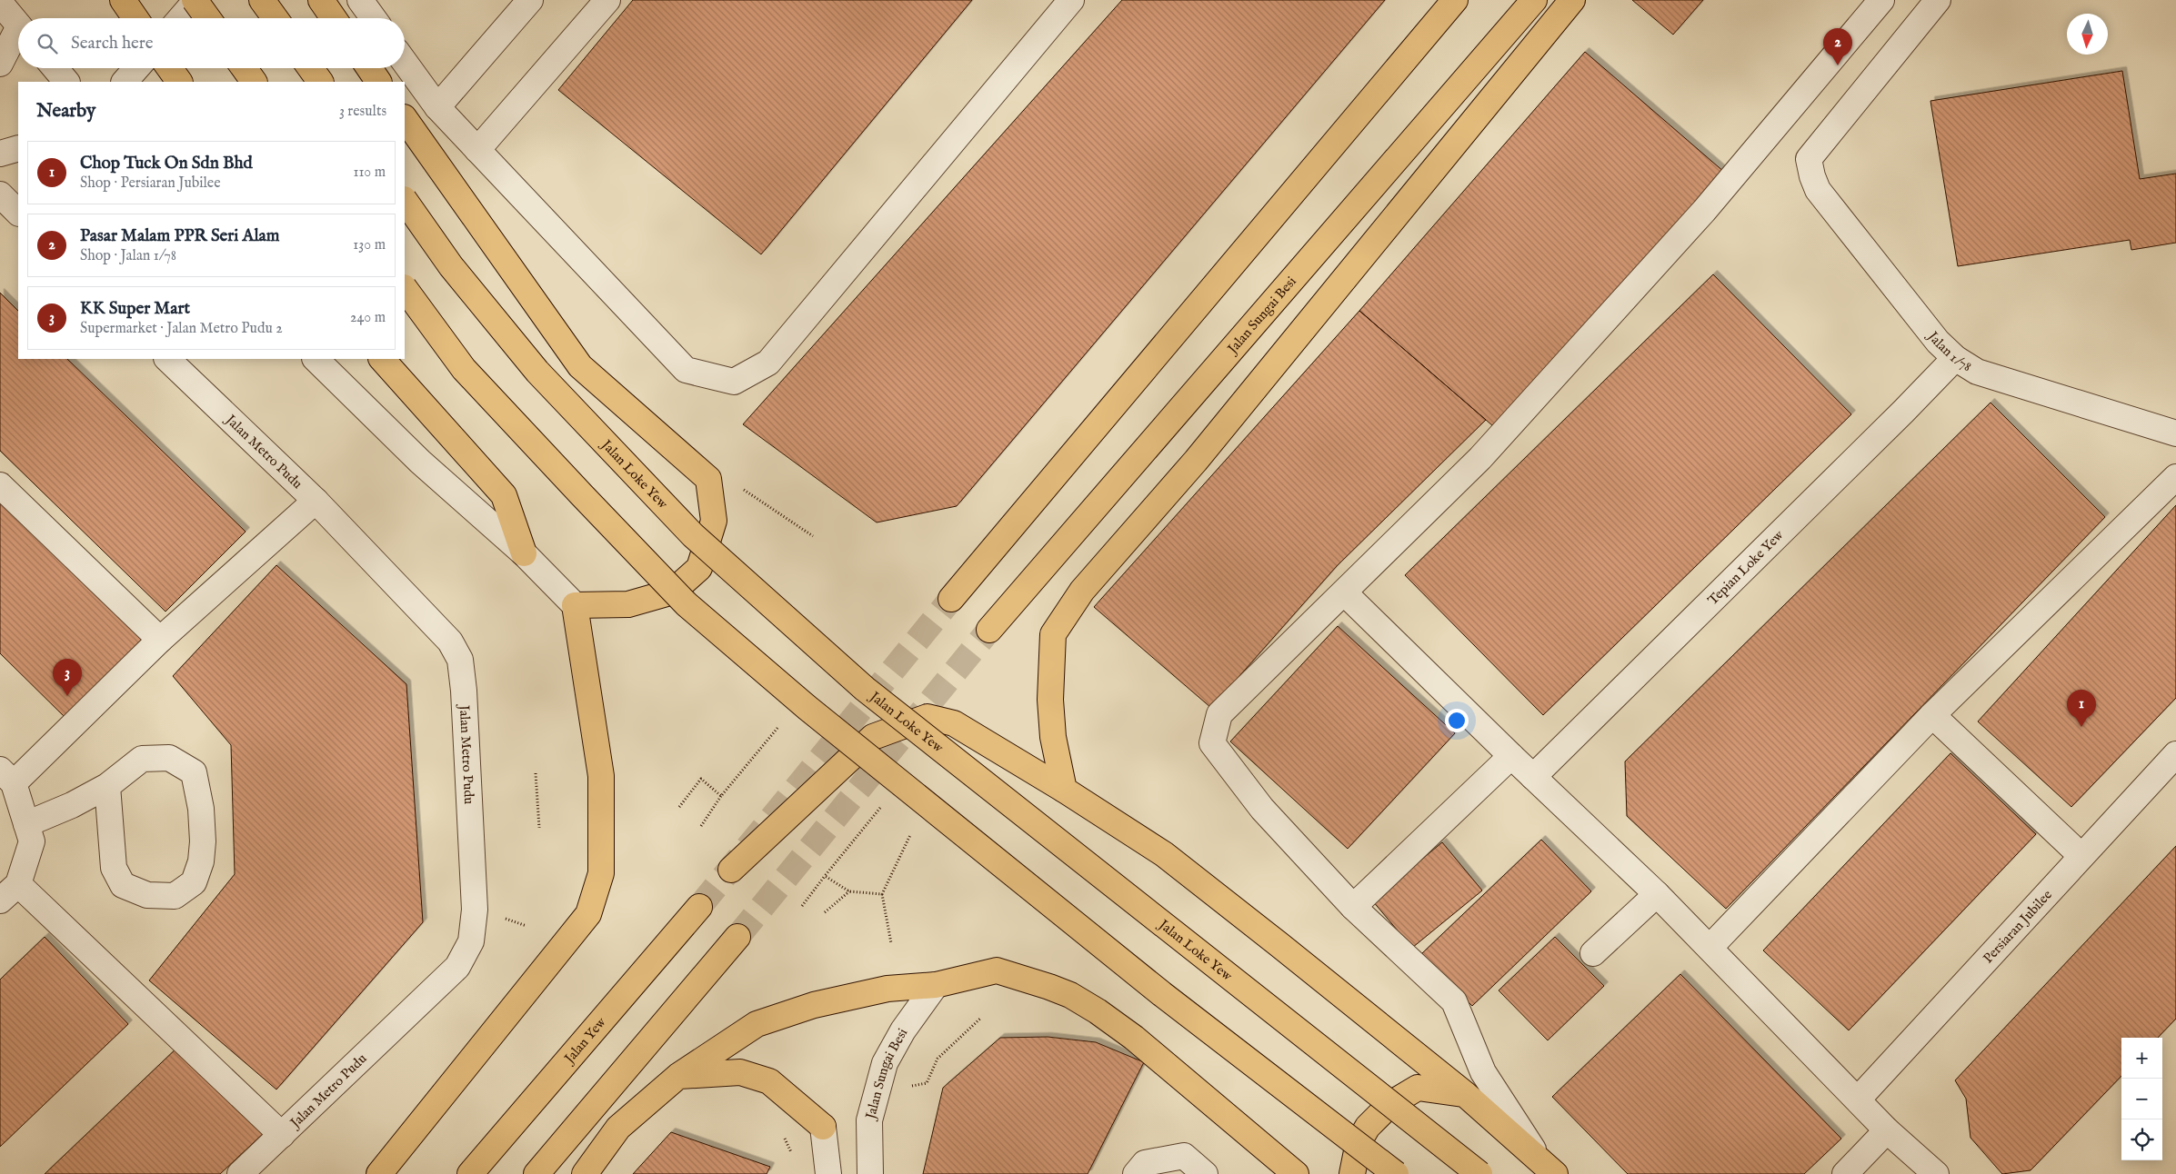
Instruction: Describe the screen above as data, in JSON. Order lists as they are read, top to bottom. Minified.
{"streets":{"main road":["Jalan Sungai Besi","Jalan Loke Yew","Jalan Yew"],"street":["Jalan 1/78","Jalan Metro Pudu","Tepian Loke Yew","Persiaran Jubilee"]},"crossings":[["Jalan 1/78","Tepian Loke Yew"]],"north":"bottom","page":{"search":"Search here","pins":["2","3","1"],"heading":["Nearby","3 results"],"list":[{"mark":"1","name":"Chop Tuck On Sdn Bhd","note":"Shop · Persiaran Jubilee","value":"110 m"},{"mark":"2","name":"Pasar Malam PPR Seri Alam","note":"Shop · Jalan 1/78","value":"130 m"},{"mark":"3","name":"KK Super Mart","note":"Supermarket · Jalan Metro Pudu 2","value":"240 m"}],"map_buttons":["+","−"]}}
